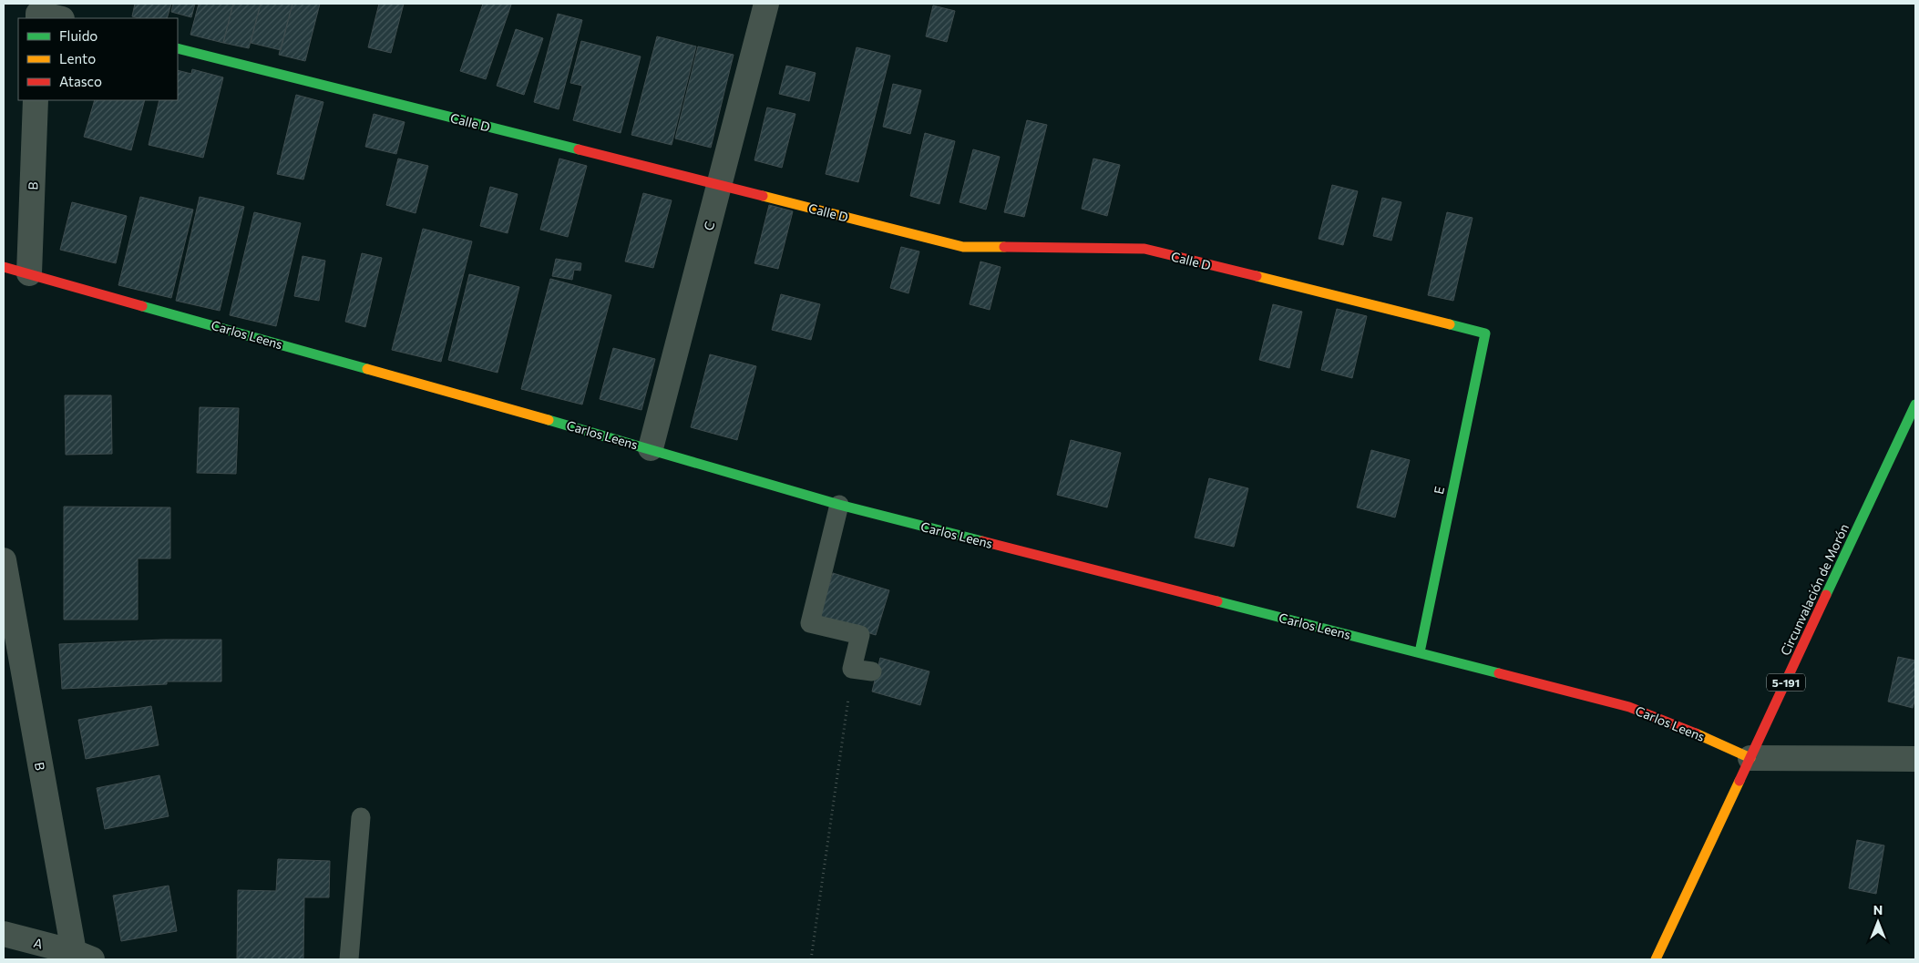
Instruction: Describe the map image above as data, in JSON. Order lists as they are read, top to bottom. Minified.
{"streets":{"street":["Calle D","B","C","Carlos Leens","E","Circunvalación de Morón","5-191","A"]},"crossings":[["Calle D","C"],["Calle D","E"],["B","Carlos Leens"],["B","A"],["C","Carlos Leens"],["Carlos Leens","E"],["Carlos Leens","Circunvalación de Morón"]],"legend":["Fluido","Lento","Atasco"],"north":"top"}
